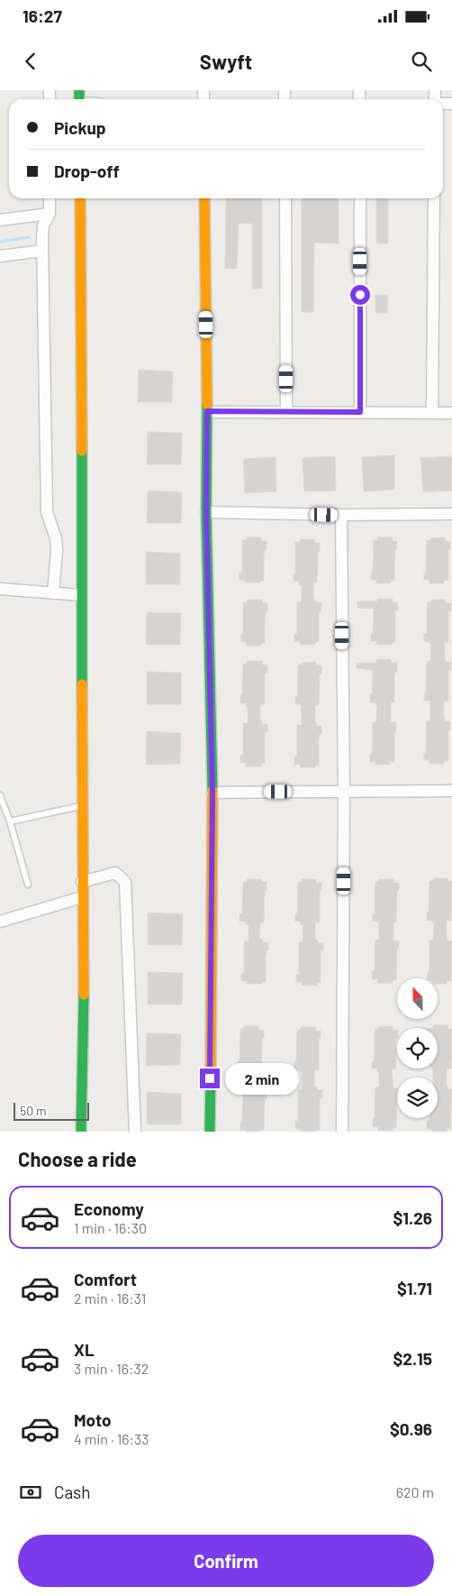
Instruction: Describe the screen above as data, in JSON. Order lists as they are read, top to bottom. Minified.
{"scale_bar":"50 m","north":"top","page":{"status":"16:27","header":"Swyft","banner":["Pickup","Drop-off"],"bubble":"2 min","scale":"50 m","heading":"Choose a ride","list":[{"name":"Economy","note":"1 min · 16:30","value":"$1.26"},{"name":"Comfort","note":"2 min · 16:31","value":"$1.71"},{"name":"XL","note":"3 min · 16:32","value":"$2.15"},{"name":"Moto","note":"4 min · 16:33","value":"$0.96"}],"pay":["Cash","620 m"],"buttons":"Confirm"}}
